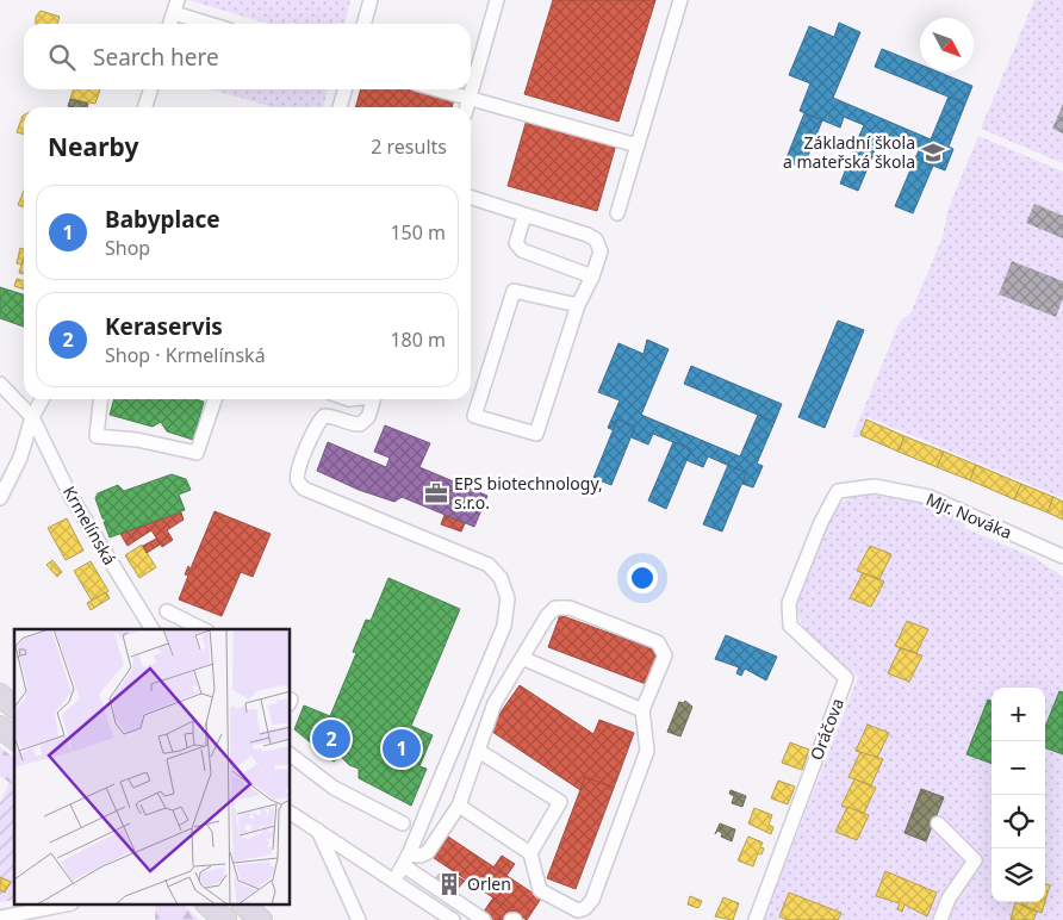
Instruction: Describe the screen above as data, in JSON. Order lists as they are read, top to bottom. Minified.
{"streets":{"street":["Mjr. Nováka","Krmelínská","Oráčova"]},"crossings":[["Mjr. Nováka","Oráčova"]],"places":{"school or university":["Základní škola a mateřská škola"],"office":["EPS biotechnology, s.r.o."],"building":["Orlen"]},"north":"bottom right","page":{"search":"Search here","heading":["Nearby","2 results"],"list":[{"mark":"1","name":"Babyplace","note":"Shop","value":"150 m"},{"mark":"2","name":"Keraservis","note":"Shop · Krmelínská","value":"180 m"}],"map_buttons":["+","−"],"pins":["2","1"]}}
